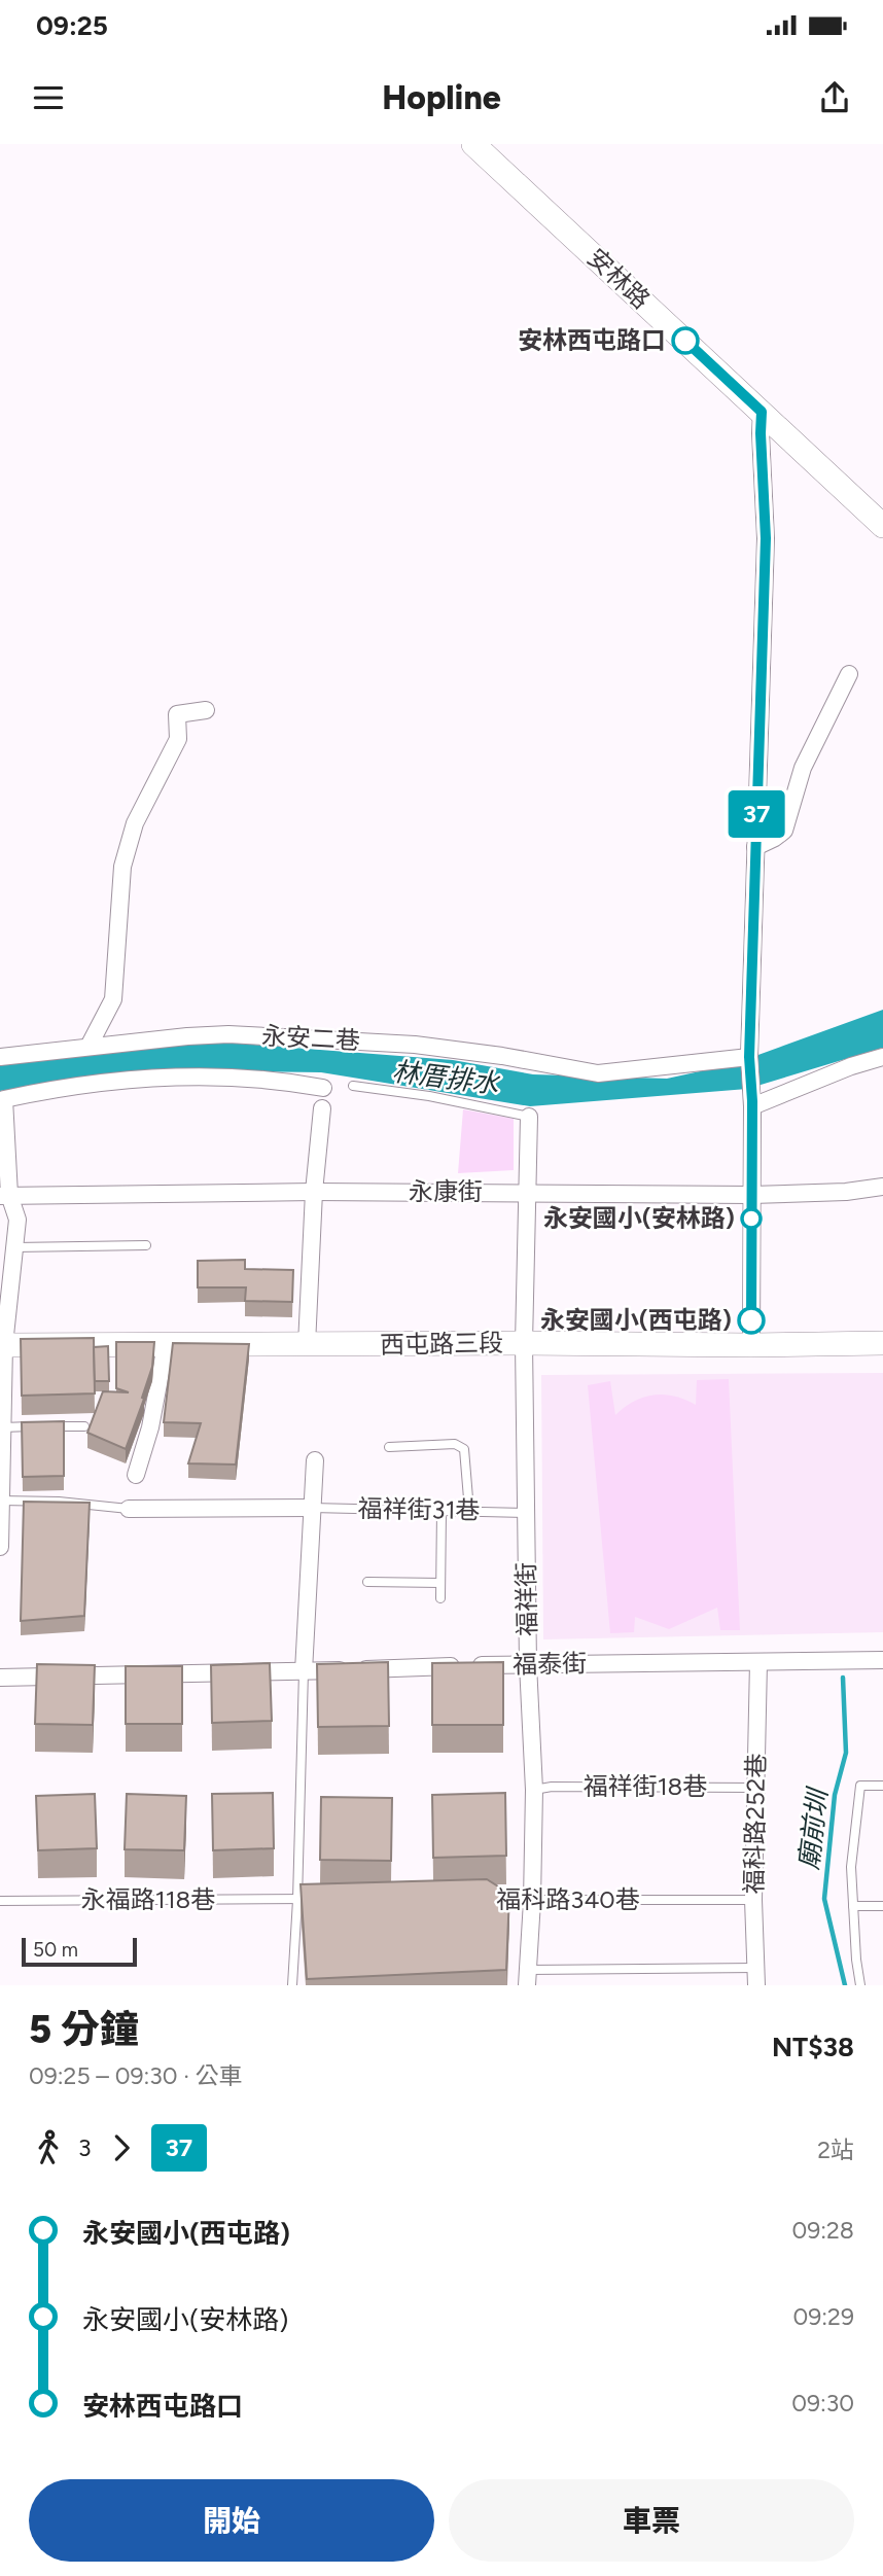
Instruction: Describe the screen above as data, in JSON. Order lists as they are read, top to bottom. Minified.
{"streets":{"street":["安林路","永安二巷","永康街","西屯路三段","福祥街","福泰街","福科路252巷"],"lane":["福祥街31巷","福祥街18巷","永福路118巷","福科路340巷"]},"crossings":[["永康街","福祥街"],["西屯路三段","福祥街"],["福祥街31巷","福祥街"],["福祥街","福泰街"],["福祥街","福祥街18巷"],["福祥街","福科路340巷"],["福泰街","福科路252巷"],["福祥街18巷","福科路252巷"],["福科路252巷","福科路340巷"]],"water":["林厝排水","廟前圳"],"places":["安林西屯路口","永安國小(安林路)","永安國小(西屯路)"],"lines":["bus line 37"],"scale_bar":"50 m","page":{"status":"09:25","header":"Hopline","on_map":"37","scale":"50 m","heading":["5 分鐘","09:25 – 09:30 · 公車","NT$38"],"legs":["3","37","2站"],"list":[{"name":"永安國小(西屯路)","value":"09:28"},{"name":"永安國小(安林路)","value":"09:29"},{"name":"安林西屯路口","value":"09:30"}],"buttons":["開始","車票"]}}
